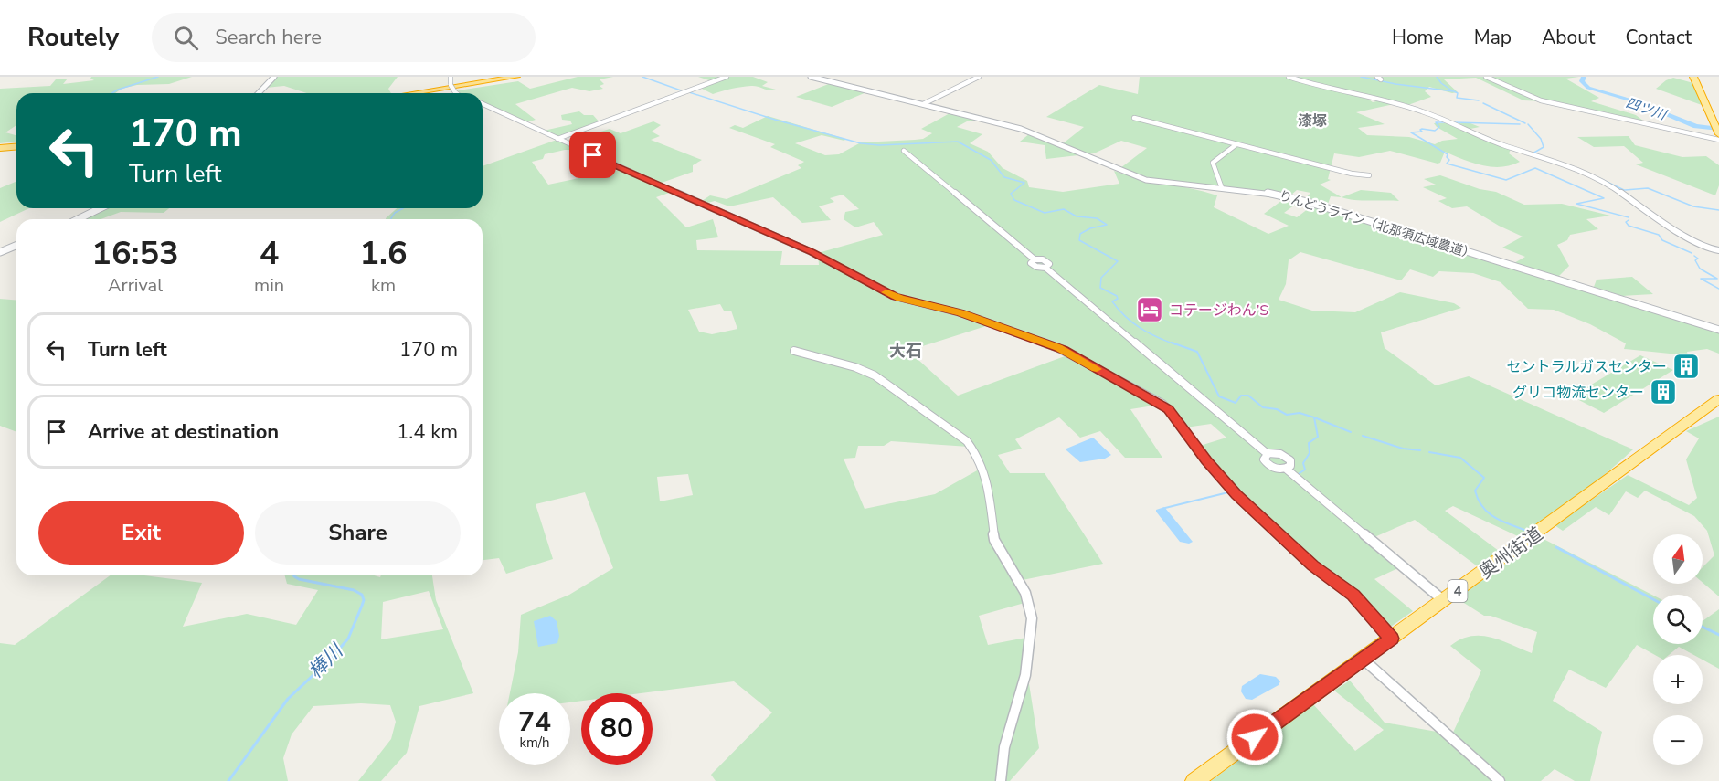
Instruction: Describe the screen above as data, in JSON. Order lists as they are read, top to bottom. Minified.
{"streets":{"highway":["奥州街道","4"],"street":["りんどうライン（北那須広域農道）"]},"districts":["漆塚","大石"],"water":["四ツ川","棒川"],"places":{"hotel":["コテージわん’S"],"building":["セントラルガスセンター","グリコ物流センター"]},"north":"top","page":{"header":"Routely","search":"Search here","nav":["Home","Map","About","Contact"],"turn":["170 m","Turn left"],"eta":["16:53","Arrival","4","min","1.6","km"],"list":[{"name":"Turn left","value":"170 m"},{"name":"Arrive at destination","value":"1.4 km"}],"buttons":["Exit","Share"],"map_buttons":["+","−"],"speed":"74 km/h","limit":"80"}}
